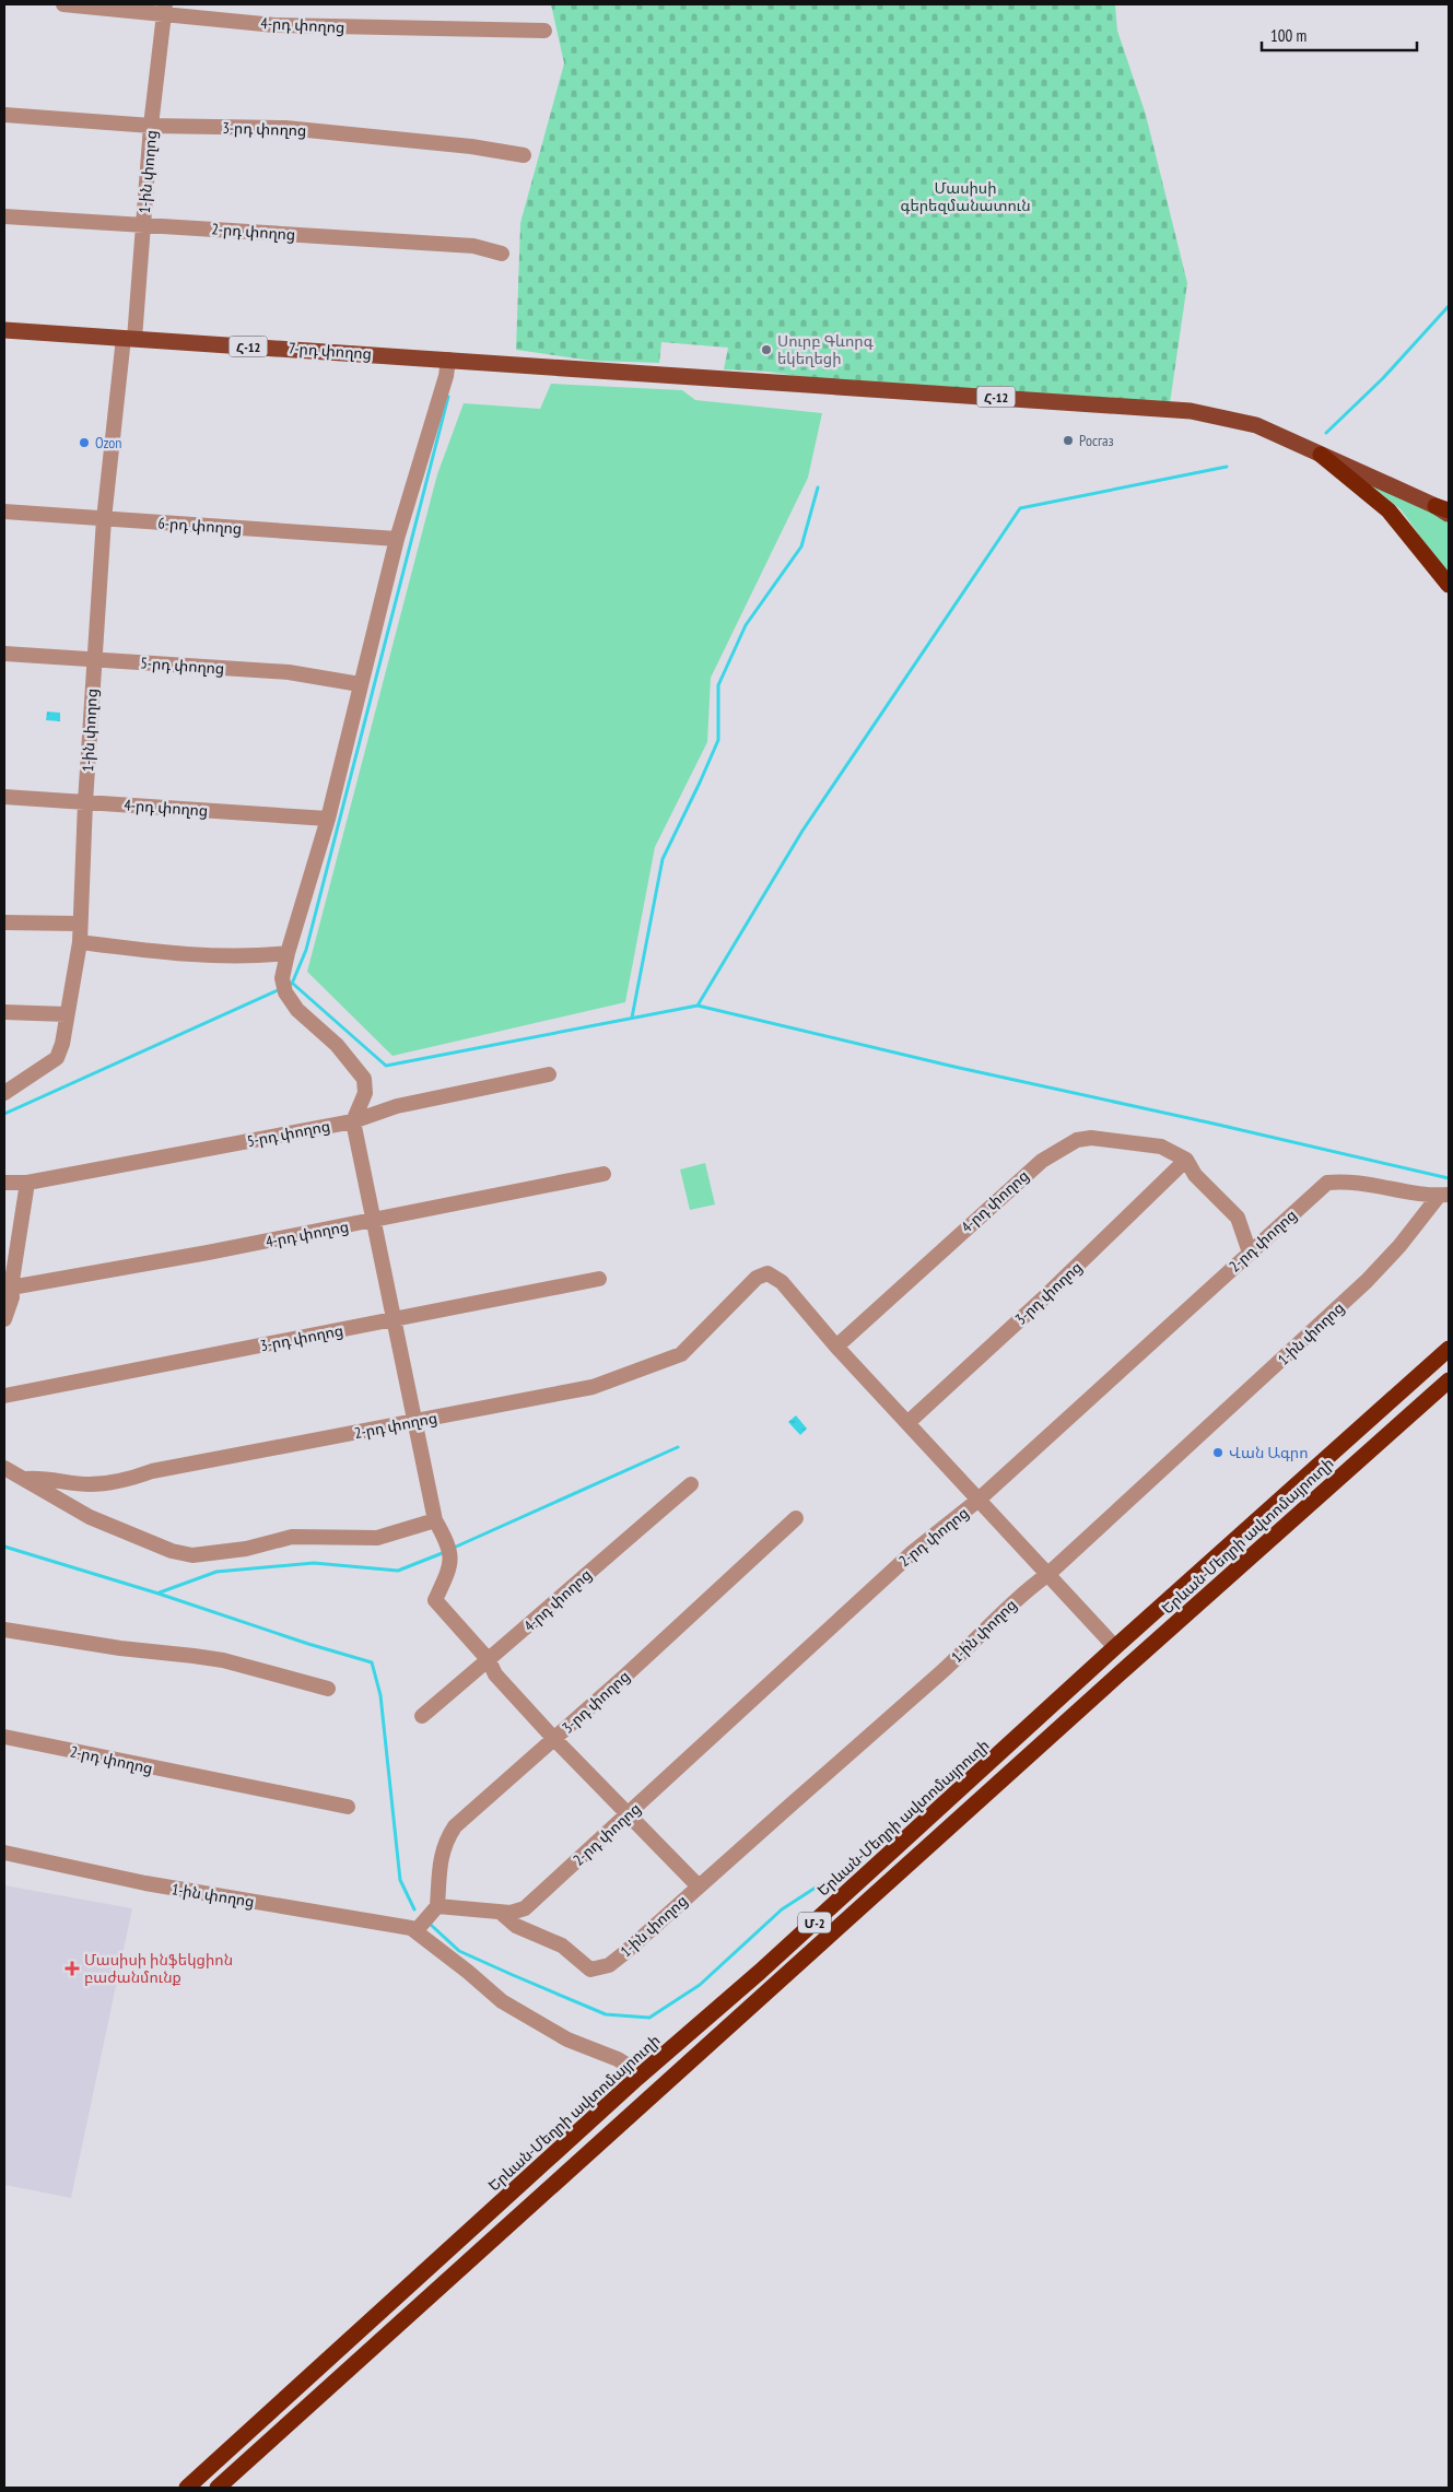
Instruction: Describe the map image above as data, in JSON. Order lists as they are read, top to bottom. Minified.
{"streets":{"highway":["Երևան-Մեղրի ավտոմայրուղի","Մ-2"],"main road":["Հ-12","7-րդ փողոց"],"street":["4-րդ փողոց","3-րդ փողոց","1-ին փողոց","2-րդ փողոց","6-րդ փողոց","5-րդ փողոց"]},"crossings":[["4-րդ փողոց","3-րդ փողոց"],["4-րդ փողոց","1-ին փողոց"],["4-րդ փողոց","2-րդ փողոց"],["3-րդ փողոց","1-ին փողոց"],["3-րդ փողոց","2-րդ փողոց"],["1-ին փողոց","2-րդ փողոց"],["1-ին փողոց","7-րդ փողոց"],["1-ին փողոց","6-րդ փողոց"],["1-ին փողոց","5-րդ փողոց"],["1-ին փողոց","Երևան-Մեղրի ավտոմայրուղի"],["Հ-12","7-րդ փողոց"]],"parks":["Մասիսի գերեզմանատուն"],"places":{"other":["Սուրբ Գևորգ եկեղեցի","Росгаз","Ozon","Վան Ագրո"],"health":["Մասիսի ինֆեկցիոն բաժանմունք"]},"scale_bar":"100 m"}
